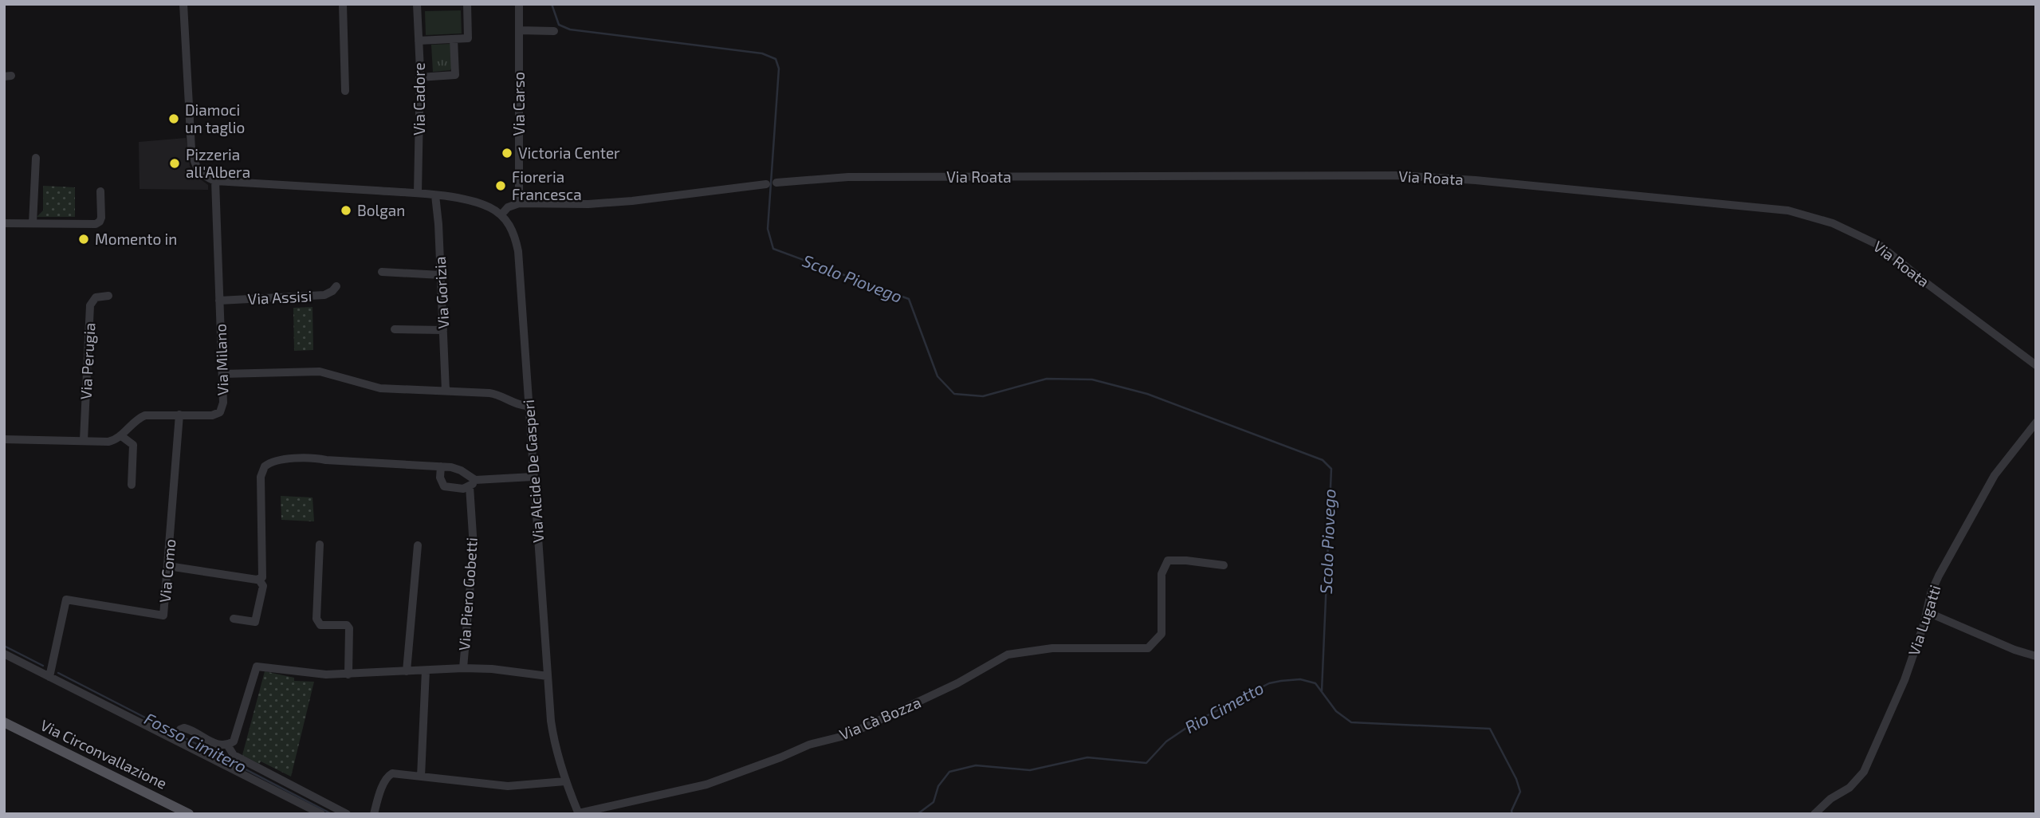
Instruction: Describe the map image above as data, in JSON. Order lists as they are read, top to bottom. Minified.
{"streets":{"main road":["Via Circonvallazione"],"street":["Via Cadore","Via Carso","Via Roata","Via Gorizia","Via Assisi","Via Milano","Via Perugia","Via Alcide De Gasperi","Via Como","Via Piero Gobetti","Via Lugatti","Via Cà Bozza"]},"crossings":[["Via Assisi","Via Milano"],["Via Milano","Via Perugia"],["Via Milano","Via Como"],["Via Alcide De Gasperi","Via Cà Bozza"]],"water":["Scolo Piovego","Rio Cimetto","Fosso Cimitero"],"places":["Diamoci un taglio","Victoria Center","Pizzeria all'Albera","Fioreria Francesca","Bolgan","Momento in"]}
